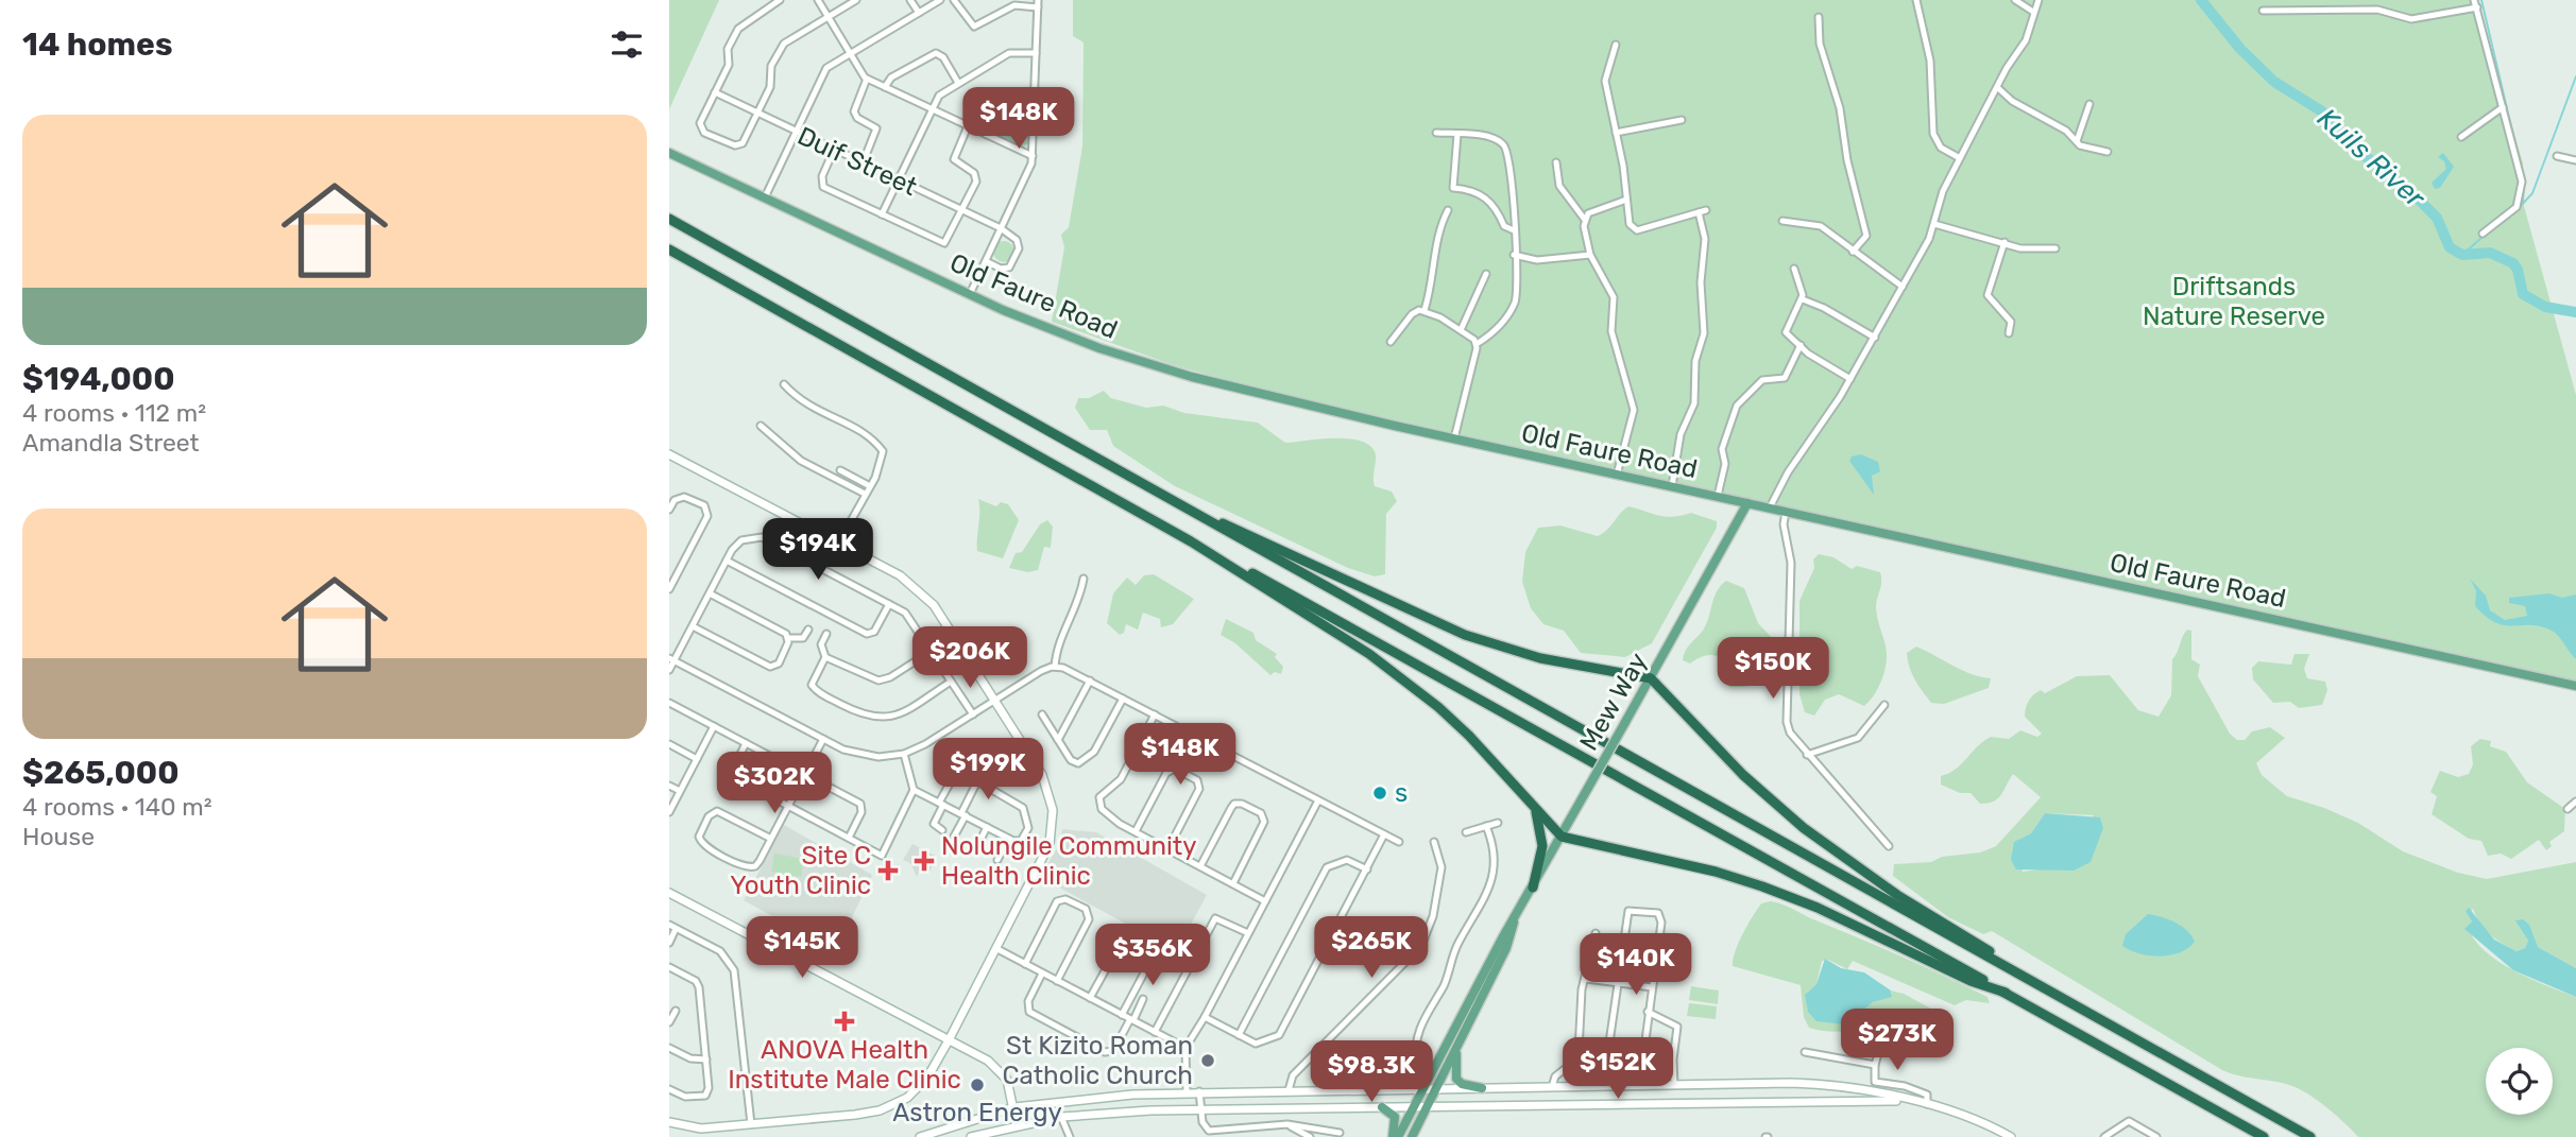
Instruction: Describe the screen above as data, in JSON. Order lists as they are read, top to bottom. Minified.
{"streets":{"main road":["Old Faure Road","Mew Way"],"street":["Duif Street"]},"crossings":[["Old Faure Road","Mew Way"]],"water":["Kuils River"],"parks":["Driftsands Nature Reserve"],"places":{"other":["s","St Kizito Roman Catholic Church","Astron Energy"],"health":["Nolungile Community Health Clinic","Site C Youth Clinic","ANOVA Health Institute Male Clinic"]},"page":{"heading":"14 homes","price":["$148K","$194K","$206K","$150K","$148K","$199K","$302K","$145K","$265K","$356K","$140K","$273K","$152K","$98.3K"],"list":[{"name":"$194,000","note":"4 rooms · 112 m² · Amandla Street"},{"name":"$265,000","note":"4 rooms · 140 m² · House"}]}}
